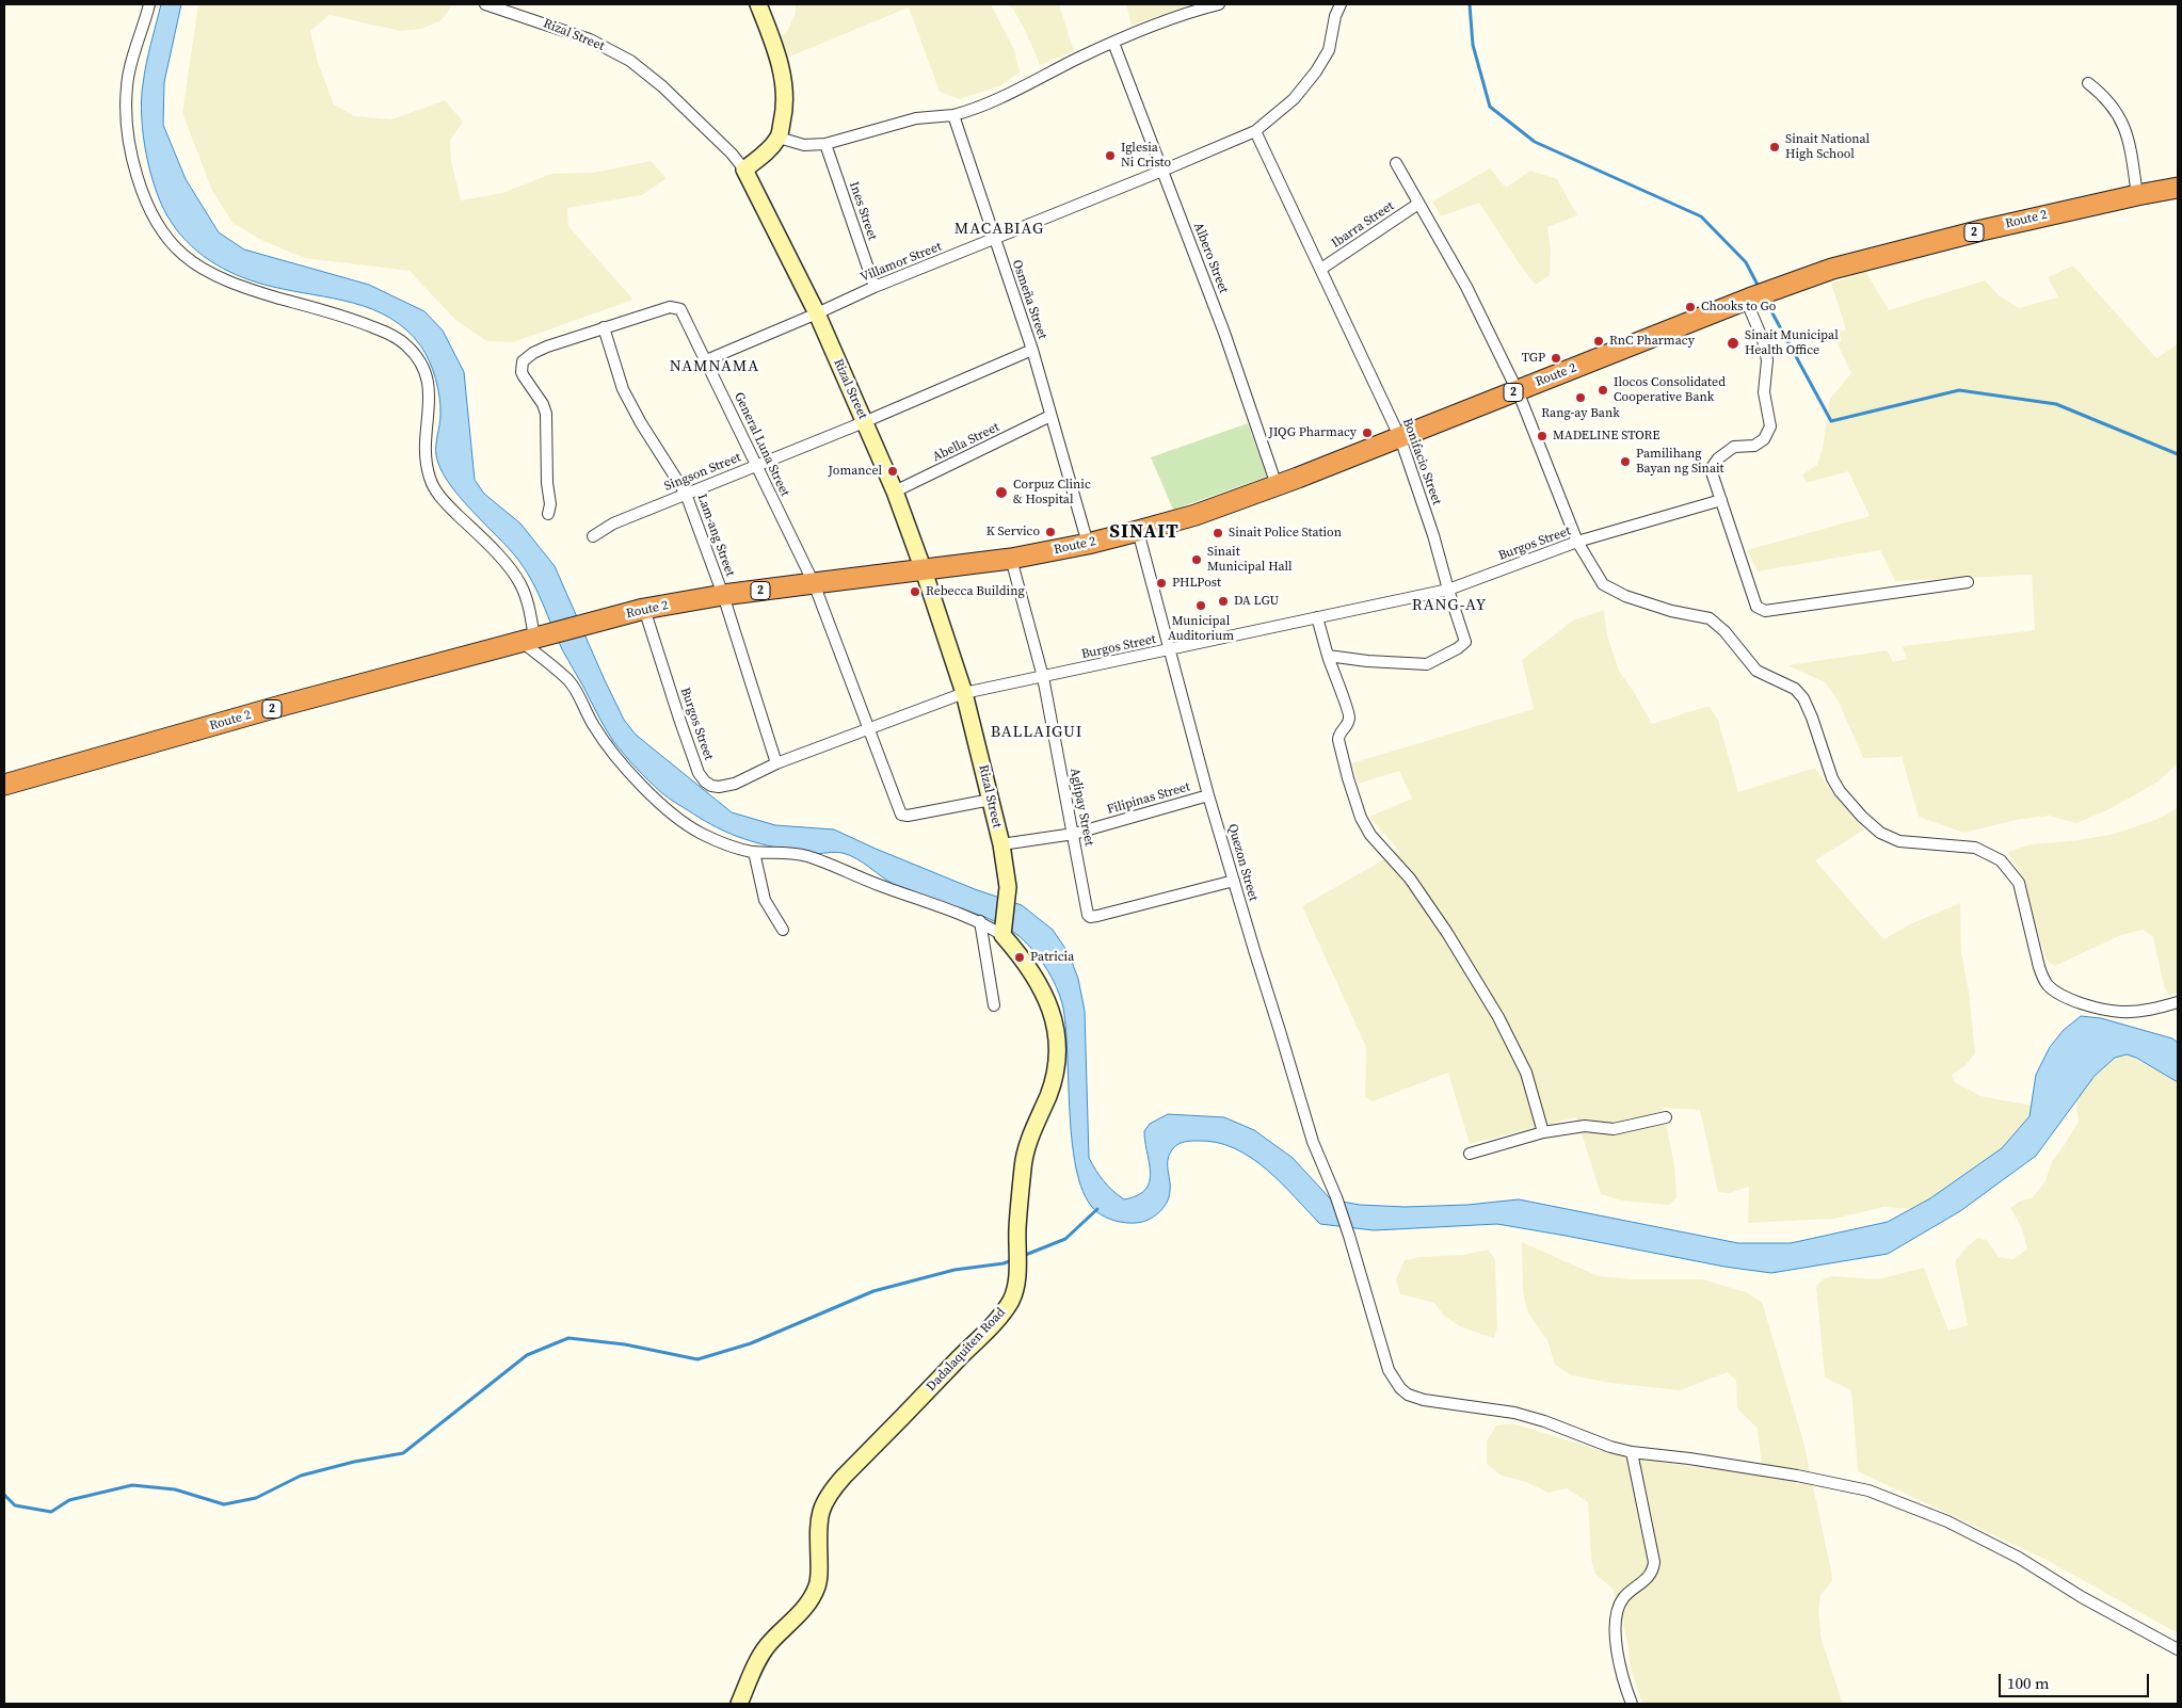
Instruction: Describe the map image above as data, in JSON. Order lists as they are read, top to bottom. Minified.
{"streets":{"highway":["Route 2","2"],"street":["Rizal Street","Ines Street","Ibarra Street","Albero Street","Villamor Street","Osmeña Street","Abella Street","General Luna Street","Bonifacio Street","Singson Street","Lam-ang Street","Burgos Street","Filipinas Street","Aglipay Street","Quezon Street","Dadalaquiten Road"]},"crossings":[["Rizal Street","Route 2"],["Rizal Street","Villamor Street"],["Rizal Street","Abella Street"],["Rizal Street","General Luna Street"],["Rizal Street","Singson Street"],["Rizal Street","Burgos Street"],["Rizal Street","Filipinas Street"],["Rizal Street","Dadalaquiten Road"],["Ines Street","Villamor Street"],["Route 2","Albero Street"],["Route 2","Osmeña Street"],["Route 2","General Luna Street"],["Route 2","Bonifacio Street"],["Route 2","Lam-ang Street"],["Route 2","Burgos Street"],["Route 2","Aglipay Street"],["Route 2","Quezon Street"],["Ibarra Street","Bonifacio Street"],["Albero Street","Villamor Street"],["Villamor Street","Osmeña Street"],["Villamor Street","General Luna Street"],["Villamor Street","Bonifacio Street"],["Osmeña Street","Abella Street"],["Osmeña Street","Singson Street"],["General Luna Street","Singson Street"],["General Luna Street","Lam-ang Street"],["General Luna Street","Burgos Street"],["Bonifacio Street","Burgos Street"],["Singson Street","Lam-ang Street"],["Lam-ang Street","Burgos Street"],["Burgos Street","Aglipay Street"],["Burgos Street","Quezon Street"],["Filipinas Street","Aglipay Street"],["Filipinas Street","Quezon Street"],["Aglipay Street","Quezon Street"]],"districts":["MACABIAG","NAMNAMA","SINAIT","RANG-AY","BALLAIGUI"],"places":["Sinait National High School","Iglesia Ni Cristo","Chooks to Go","RnC Pharmacy","Sinait Municipal Health Office","TGP","Ilocos Consolidated Cooperative Bank","Rang-ay Bank","JIQG Pharmacy","MADELINE STORE","Pamilihang Bayan ng Sinait","Jomancel","Corpuz Clinic & Hospital","K Servico","Sinait Police Station","Sinait Municipal Hall","PHLPost","Rebecca Building","DA LGU","Municipal Auditorium","Patricia"],"scale_bar":"100 m"}
